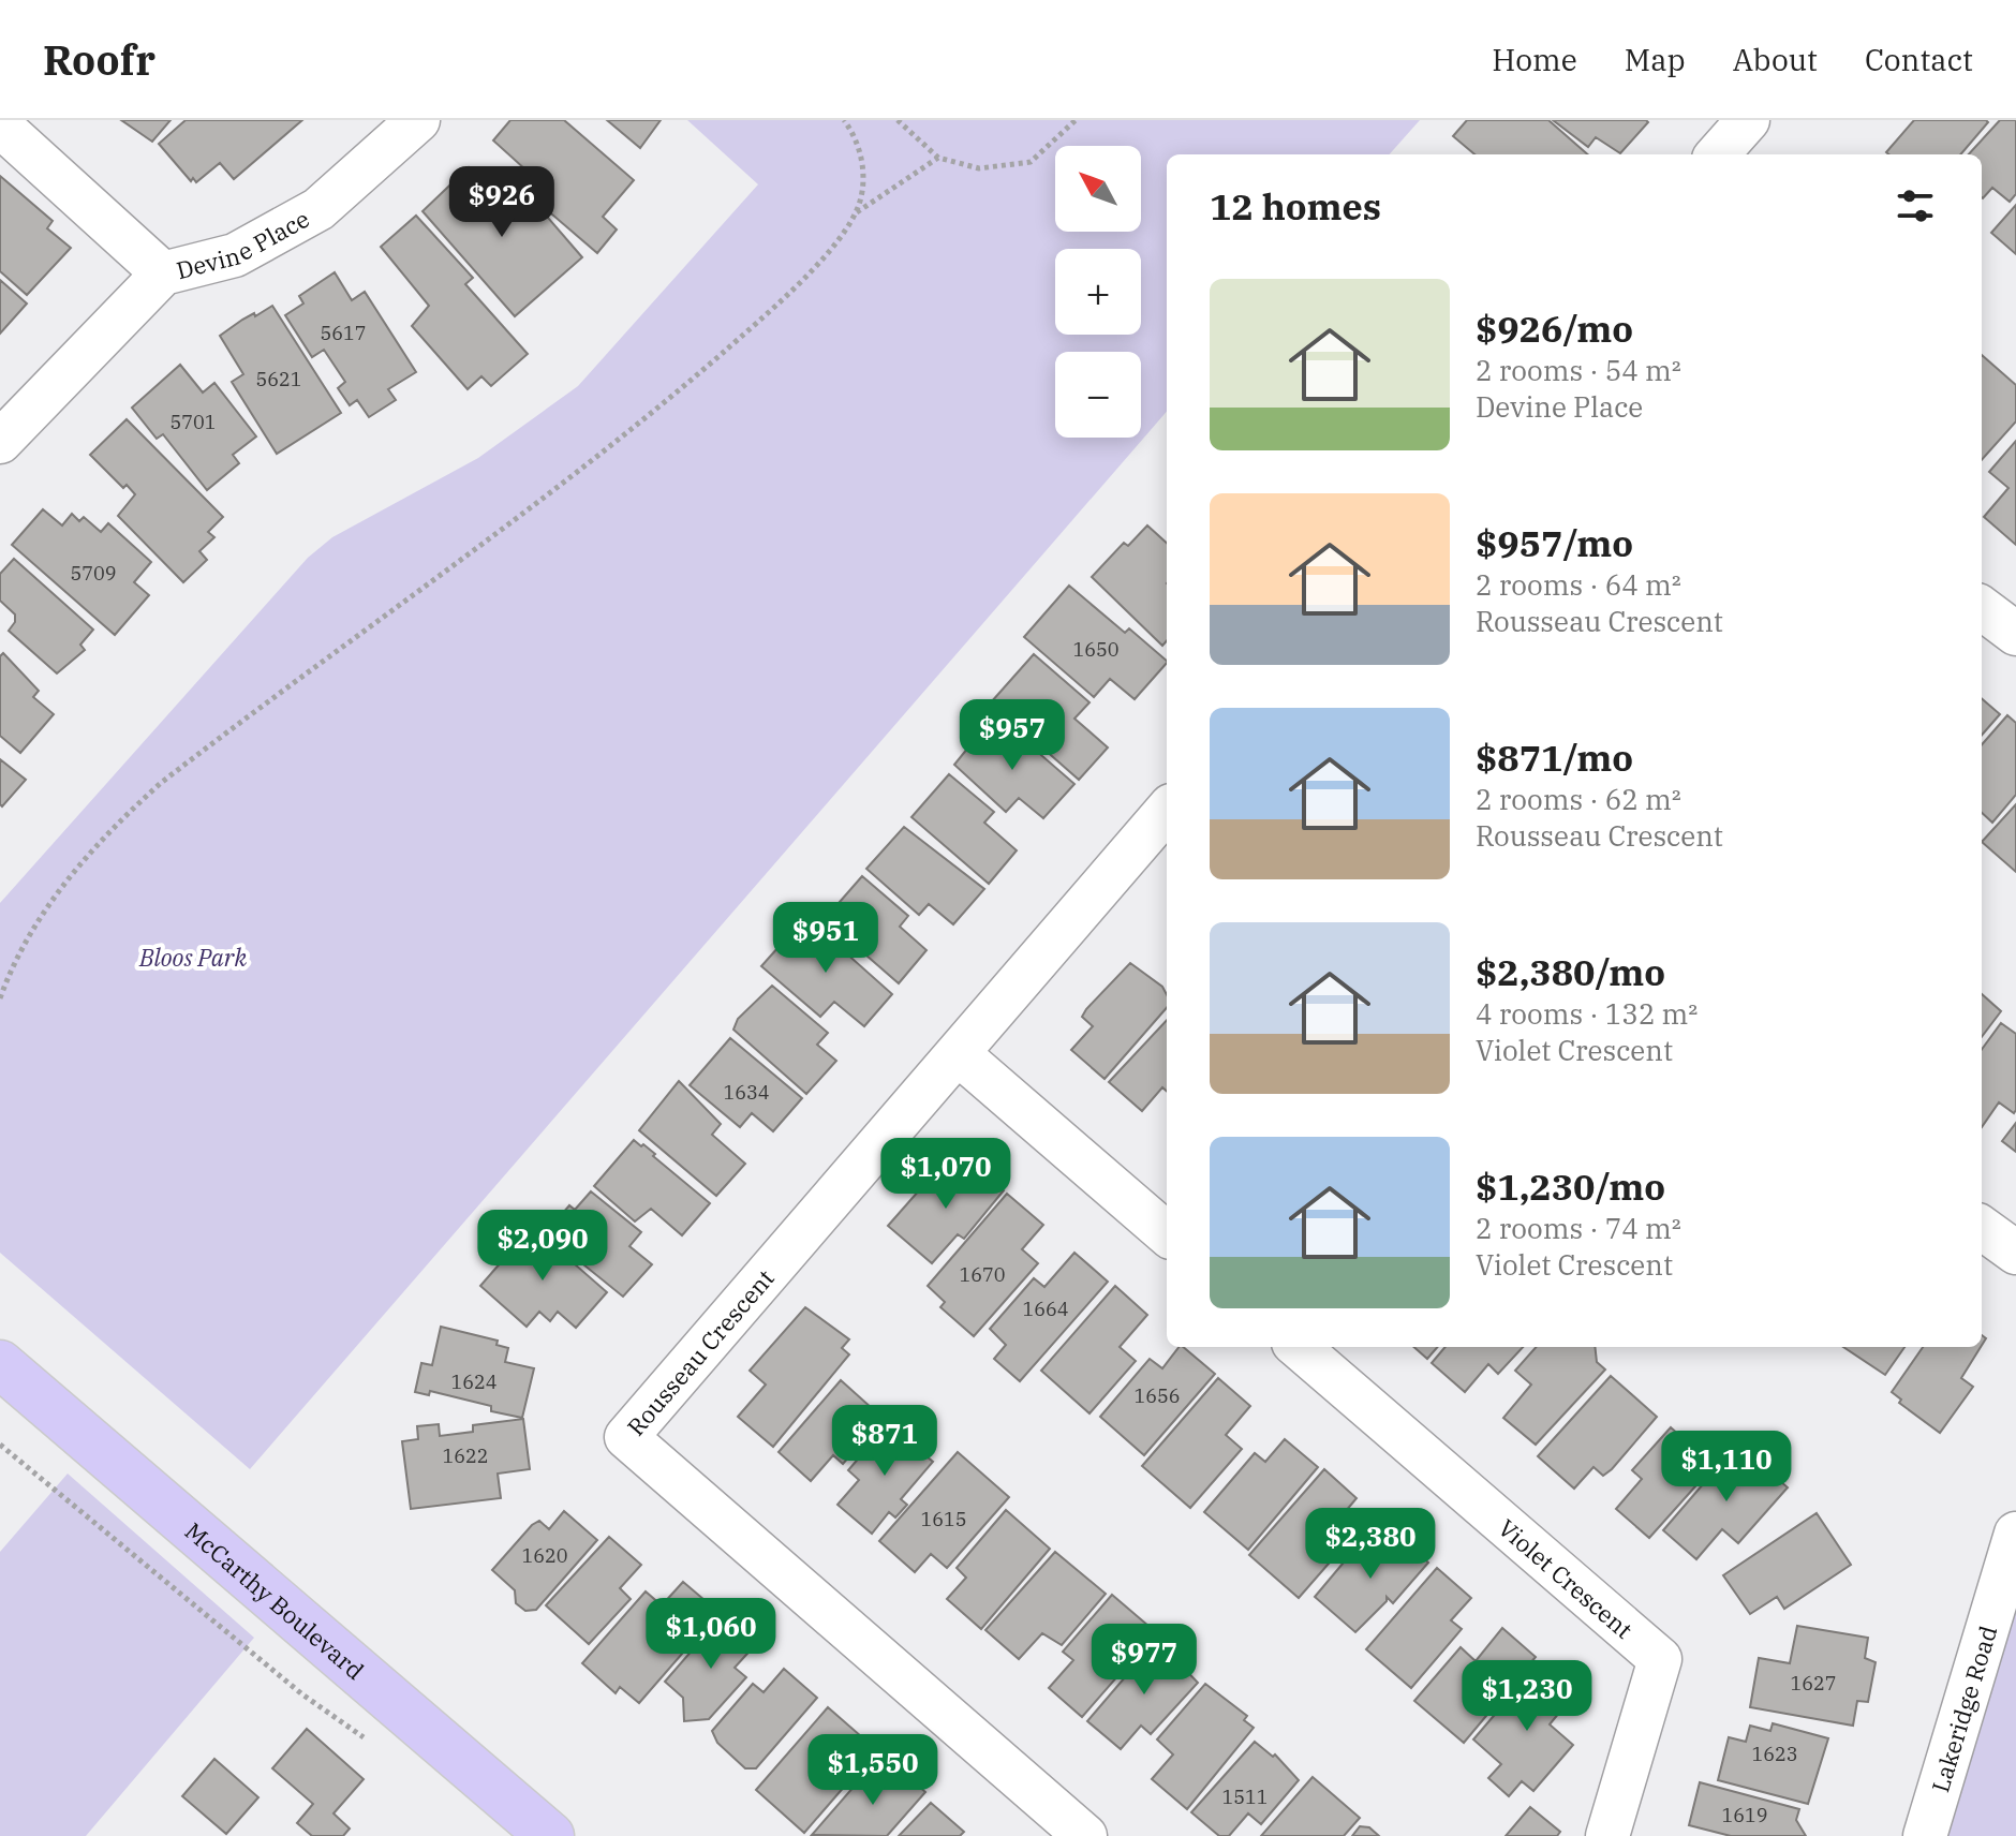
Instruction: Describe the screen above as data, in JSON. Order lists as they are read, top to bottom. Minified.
{"streets":{"main road":["McCarthy Boulevard"],"street":["Devine Place","Rousseau Crescent","Violet Crescent","Lakeridge Road"]},"parks":["Bloos Park"],"house_numbers":["5617","5621","5701","5709","1650","1634","1670","1664","1624","1656","1622","1615","1620","1627","1623","1511","1619"],"north":"top left","page":{"header":"Roofr","nav":["Home","Map","About","Contact"],"map_buttons":["+","−"],"heading":"12 homes","price":["$926","$957","$951","$1,070","$2,090","$871","$1,110","$2,380","$1,060","$977","$1,230","$1,550"],"list":[{"name":"$926/mo","note":"2 rooms · 54 m² · Devine Place"},{"name":"$957/mo","note":"2 rooms · 64 m² · Rousseau Crescent"},{"name":"$871/mo","note":"2 rooms · 62 m² · Rousseau Crescent"},{"name":"$2,380/mo","note":"4 rooms · 132 m² · Violet Crescent"},{"name":"$1,230/mo","note":"2 rooms · 74 m² · Violet Crescent"}]}}
